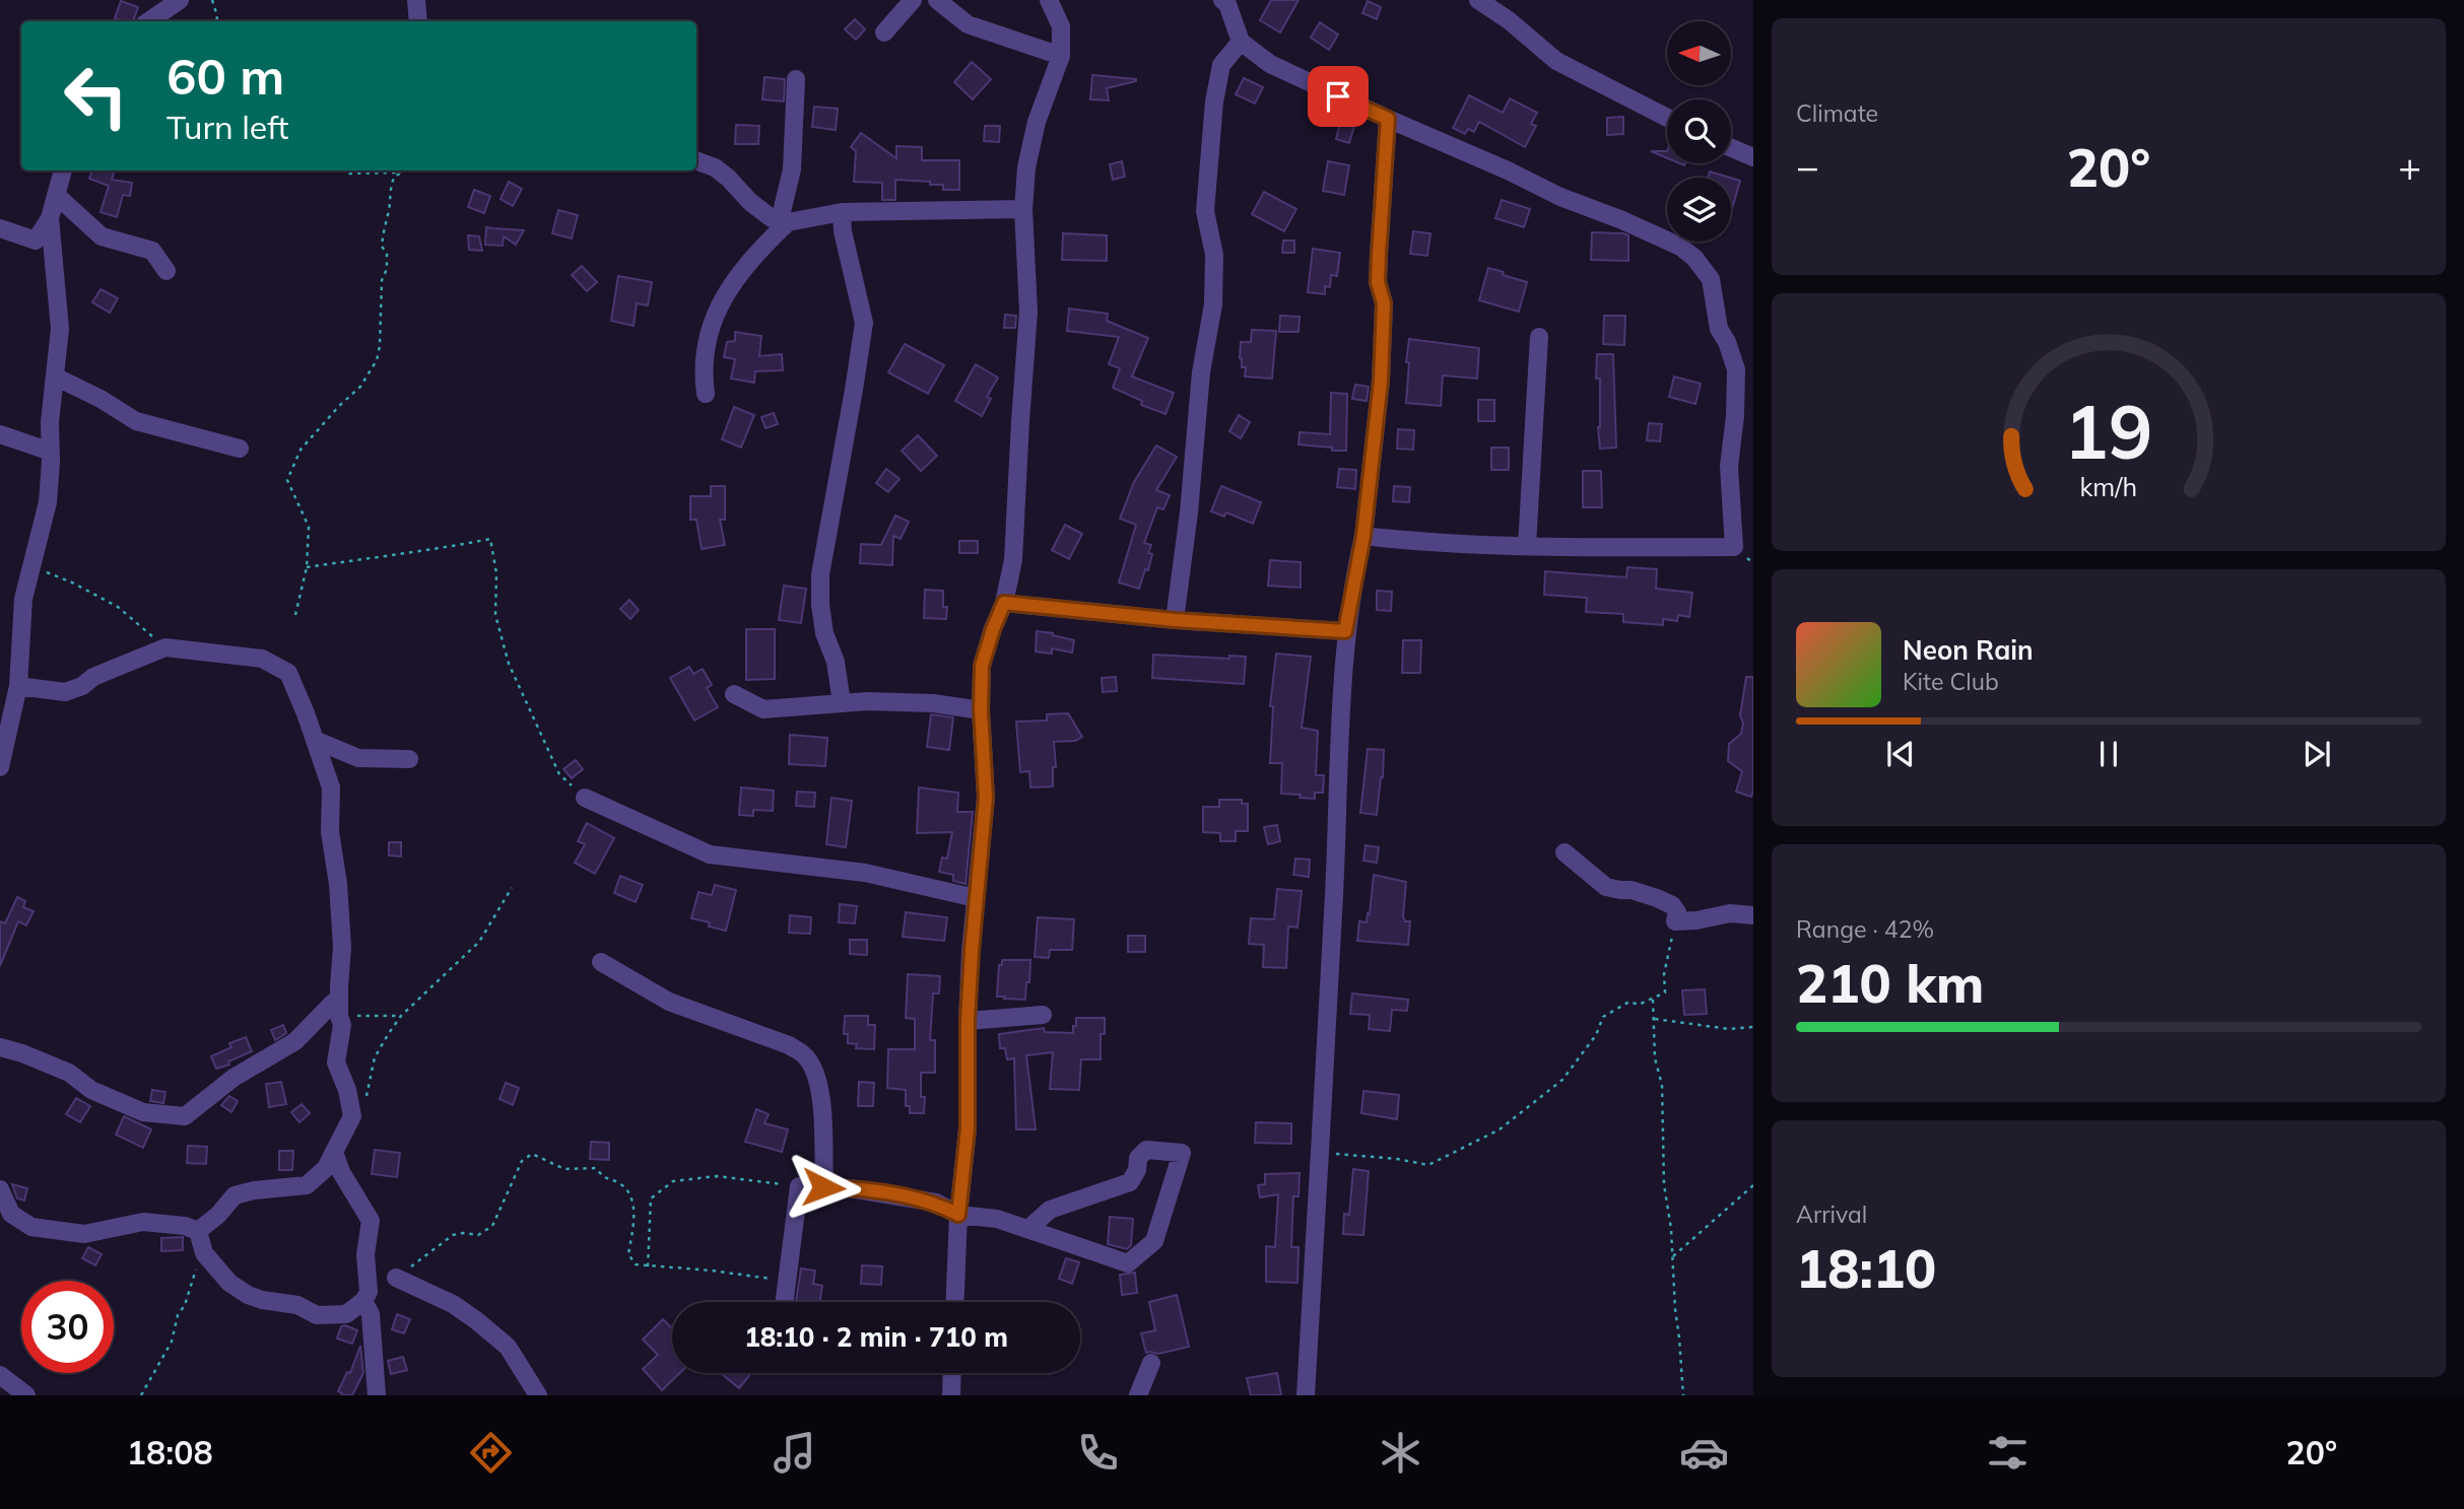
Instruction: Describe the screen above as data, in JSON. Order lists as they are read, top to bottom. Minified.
{"north":"left","page":{"tile":["Climate",["Range · 42%","210 km"],["Arrival","18:10"]],"turn":["60 m","Turn left"],"heat":["−","20°","+"],"song":["Neon Rain","Kite Club"],"limit":"30","trip":"18:10 · 2 min · 710 m","tabs":["18:08","20°"],"gauge":["19","km/h"]}}
